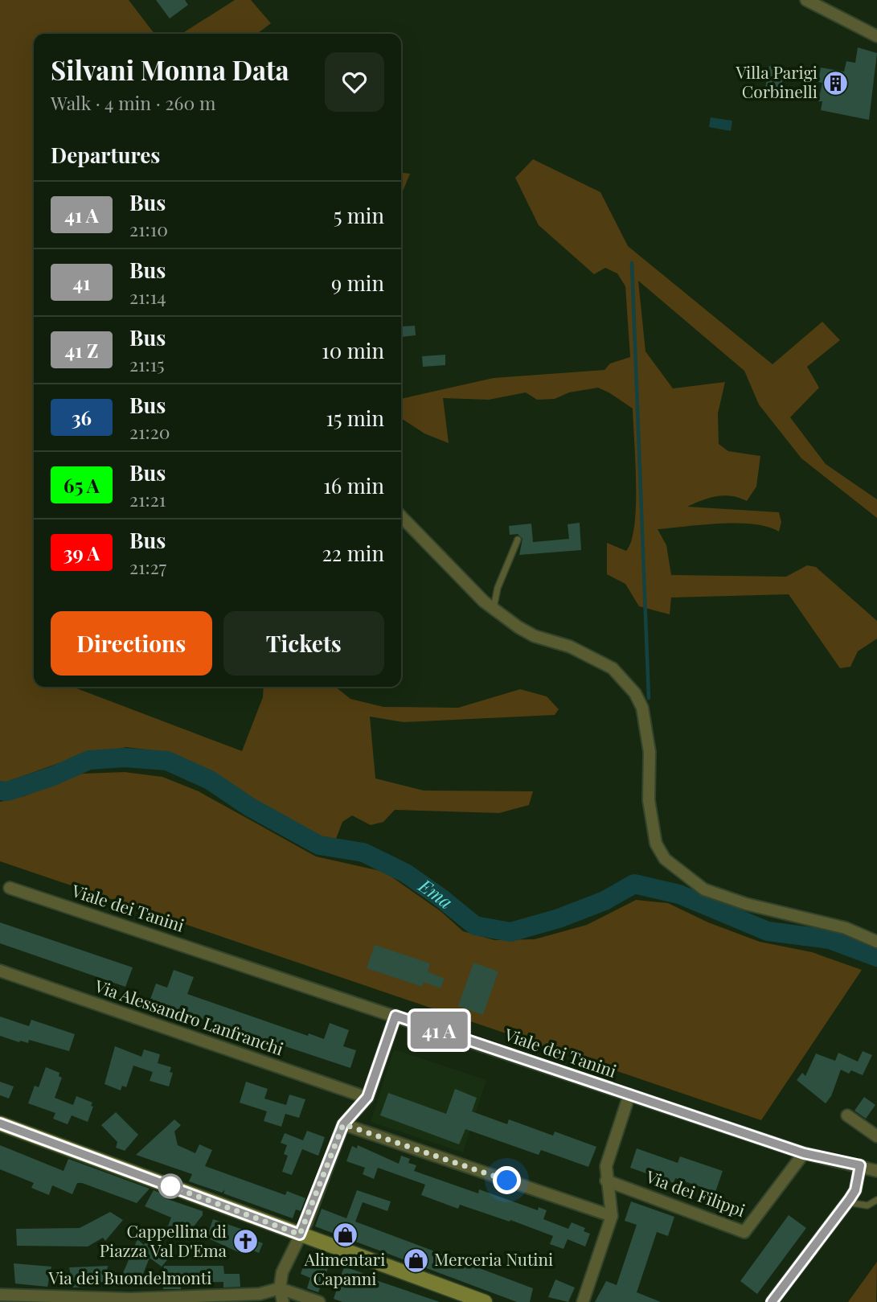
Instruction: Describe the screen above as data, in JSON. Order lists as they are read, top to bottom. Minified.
{"streets":{"street":["Viale dei Tanini","Via Alessandro Lanfranchi","Via dei Filippi","Via dei Buondelmonti"]},"crossings":[["Viale dei Tanini","Via dei Filippi"]],"water":["Ema"],"places":{"building":["Villa Parigi Corbinelli"],"shop":["Alimentari Capanni","Merceria Nutini"],"church":["Cappellina di Piazza Val D'Ema"]},"page":{"on_map":"41 A","heading":[["Silvani Monna Data","Walk · 4 min · 260 m"],"Departures"],"list":[{"mark":"41 A","name":"Bus","note":"21:10","value":"5 min"},{"mark":"41","name":"Bus","note":"21:14","value":"9 min"},{"mark":"41 Z","name":"Bus","note":"21:15","value":"10 min"},{"mark":"36","name":"Bus","note":"21:20","value":"15 min"},{"mark":"65 A","name":"Bus","note":"21:21","value":"16 min"},{"mark":"39 A","name":"Bus","note":"21:27","value":"22 min"}],"buttons":["Directions","Tickets"]}}
